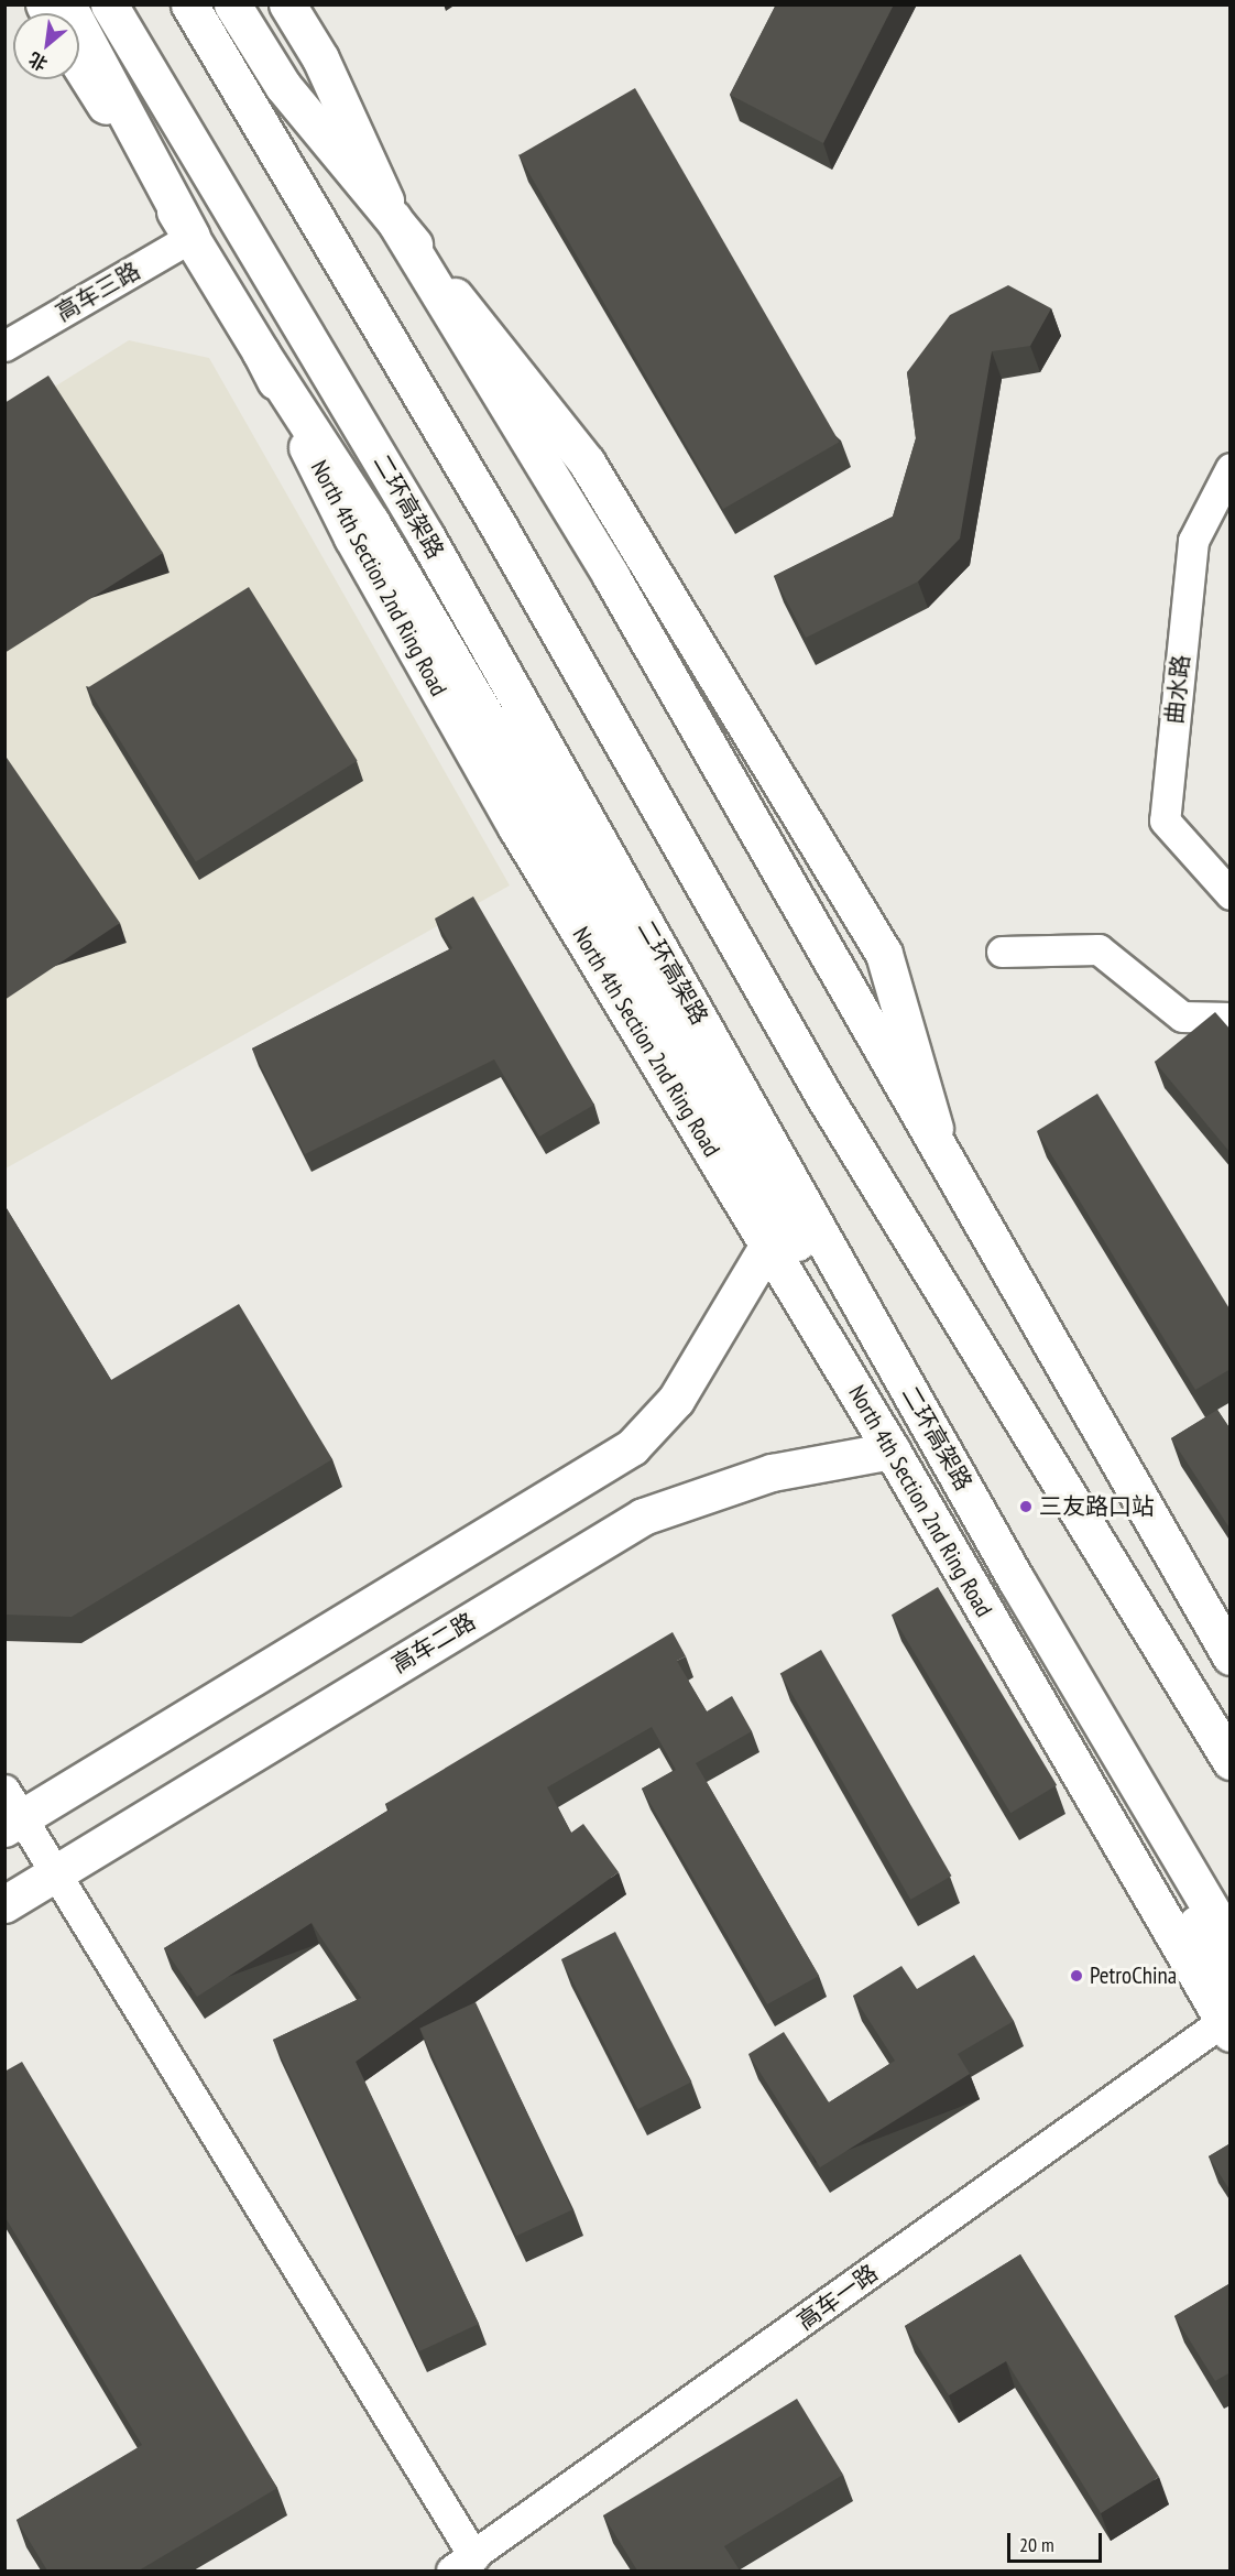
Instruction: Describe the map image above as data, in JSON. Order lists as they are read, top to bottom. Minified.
{"streets":{"main road":["二环高架路","North 4th Section 2nd Ring Road","高车二路"],"street":["高车三路","曲水路","高车一路"]},"crossings":[["高车三路","North 4th Section 2nd Ring Road"],["North 4th Section 2nd Ring Road","高车二路"],["North 4th Section 2nd Ring Road","高车一路"]],"places":["三友路口站","PetroChina"],"scale_bar":"20 m","north":"bottom left"}
